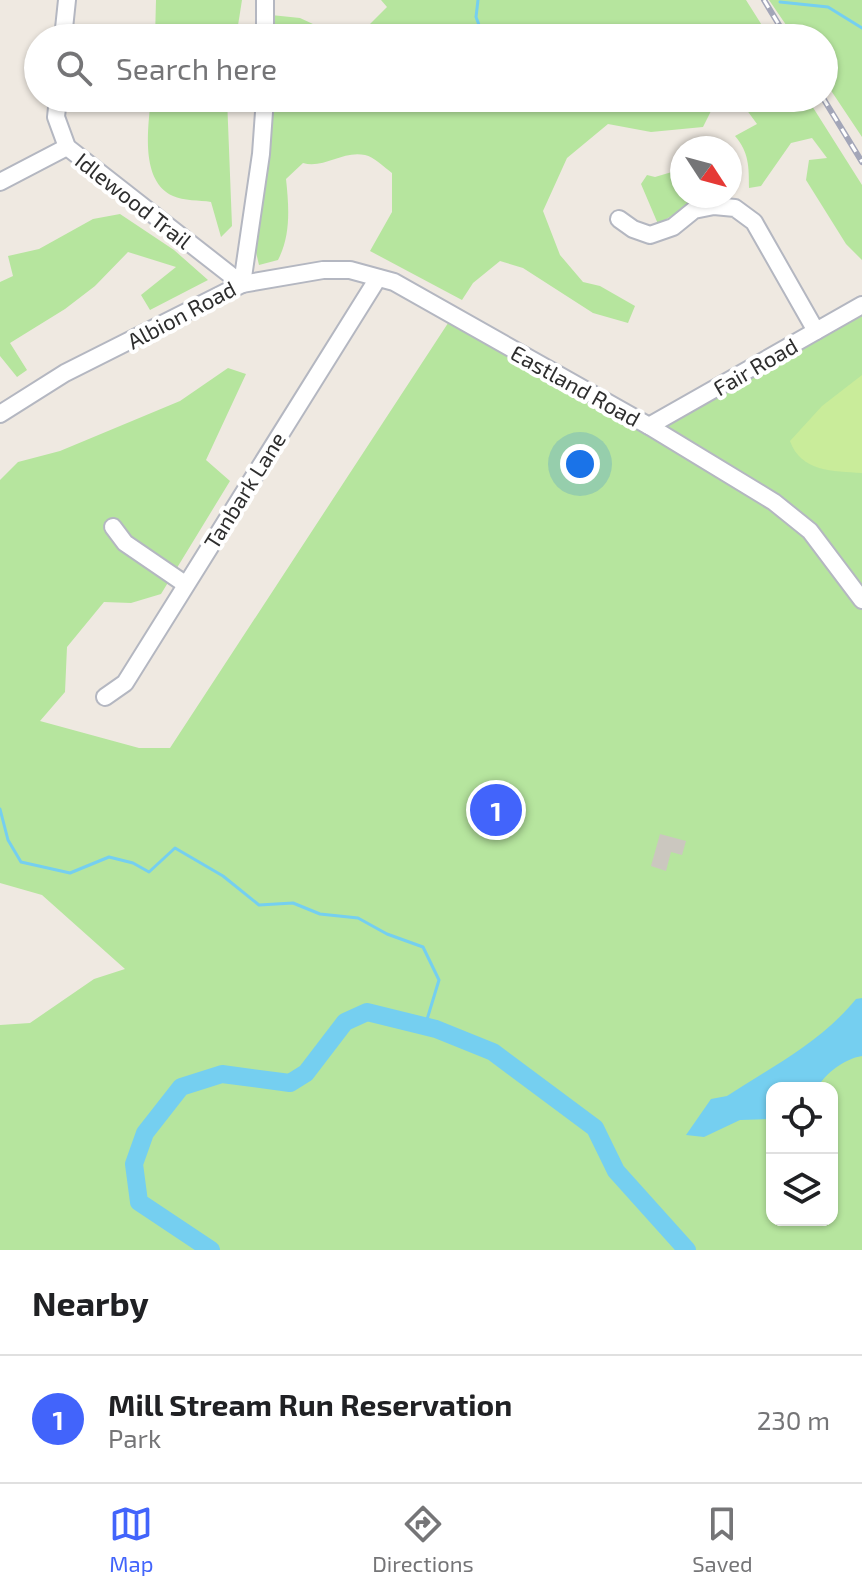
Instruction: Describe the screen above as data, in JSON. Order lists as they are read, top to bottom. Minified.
{"streets":{"street":["Idlewood Trail","Albion Road","Fair Road","Eastland Road","Tanbark Lane"]},"crossings":[["Idlewood Trail","Albion Road"],["Idlewood Trail","Eastland Road"],["Albion Road","Eastland Road"],["Fair Road","Eastland Road"],["Eastland Road","Tanbark Lane"]],"north":"bottom right","page":{"search":"Search here","pins":"1","heading":"Nearby","list":[{"mark":"1","name":"Mill Stream Run Reservation","note":"Park","value":"230 m"}],"nav":["Map","Directions","Saved"]}}
